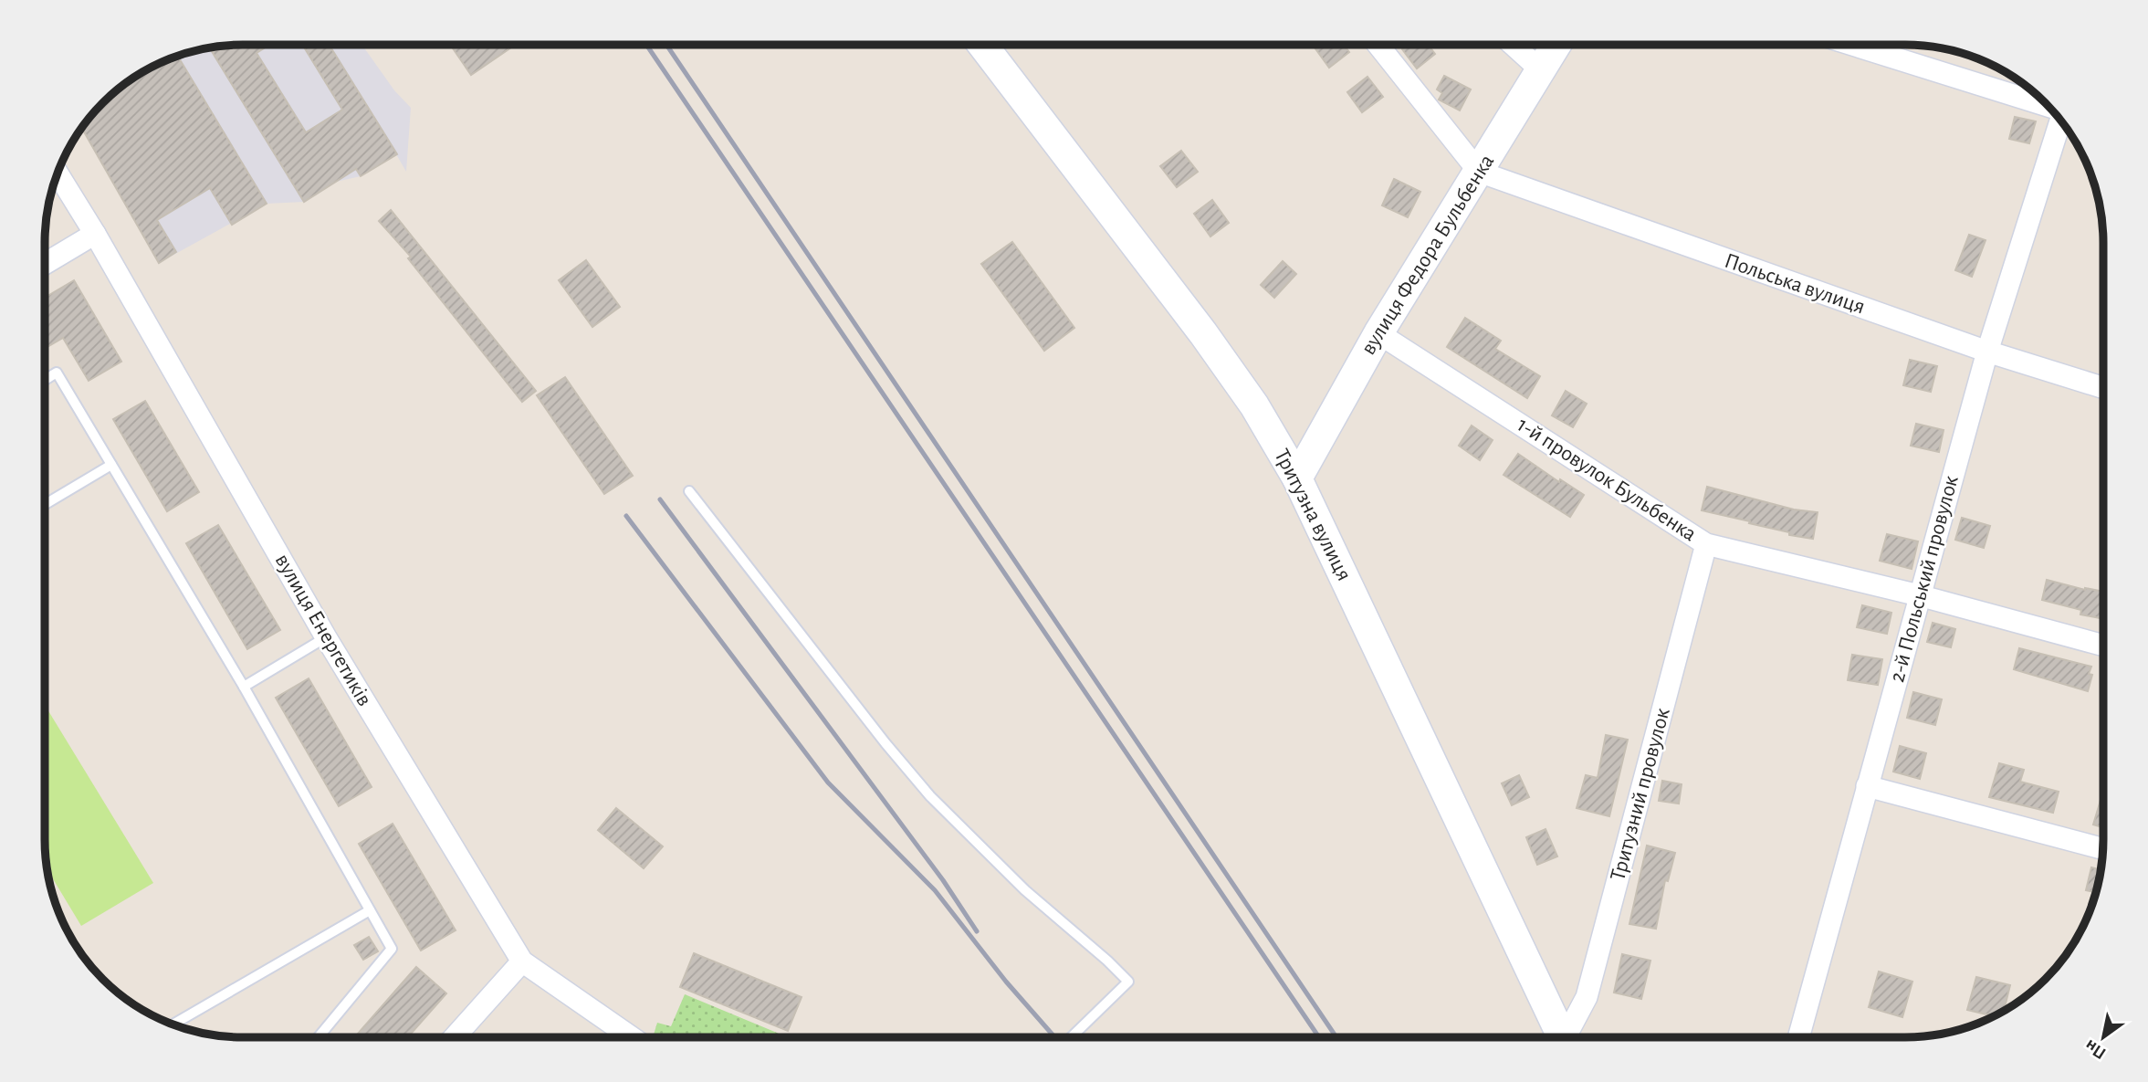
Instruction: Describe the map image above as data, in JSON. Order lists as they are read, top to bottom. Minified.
{"streets":{"street":["вулиця Федора Бульбенка","Польська вулиця","1-й провулок Бульбенка","Тритузна вулиця","2-й Польський провулок","вулиця Енергетиків","Тритузний провулок"]},"crossings":[["вулиця Федора Бульбенка","Польська вулиця"],["вулиця Федора Бульбенка","1-й провулок Бульбенка"],["вулиця Федора Бульбенка","Тритузна вулиця"],["Польська вулиця","2-й Польський провулок"],["1-й провулок Бульбенка","2-й Польський провулок"],["1-й провулок Бульбенка","Тритузний провулок"]],"north":"bottom left"}
